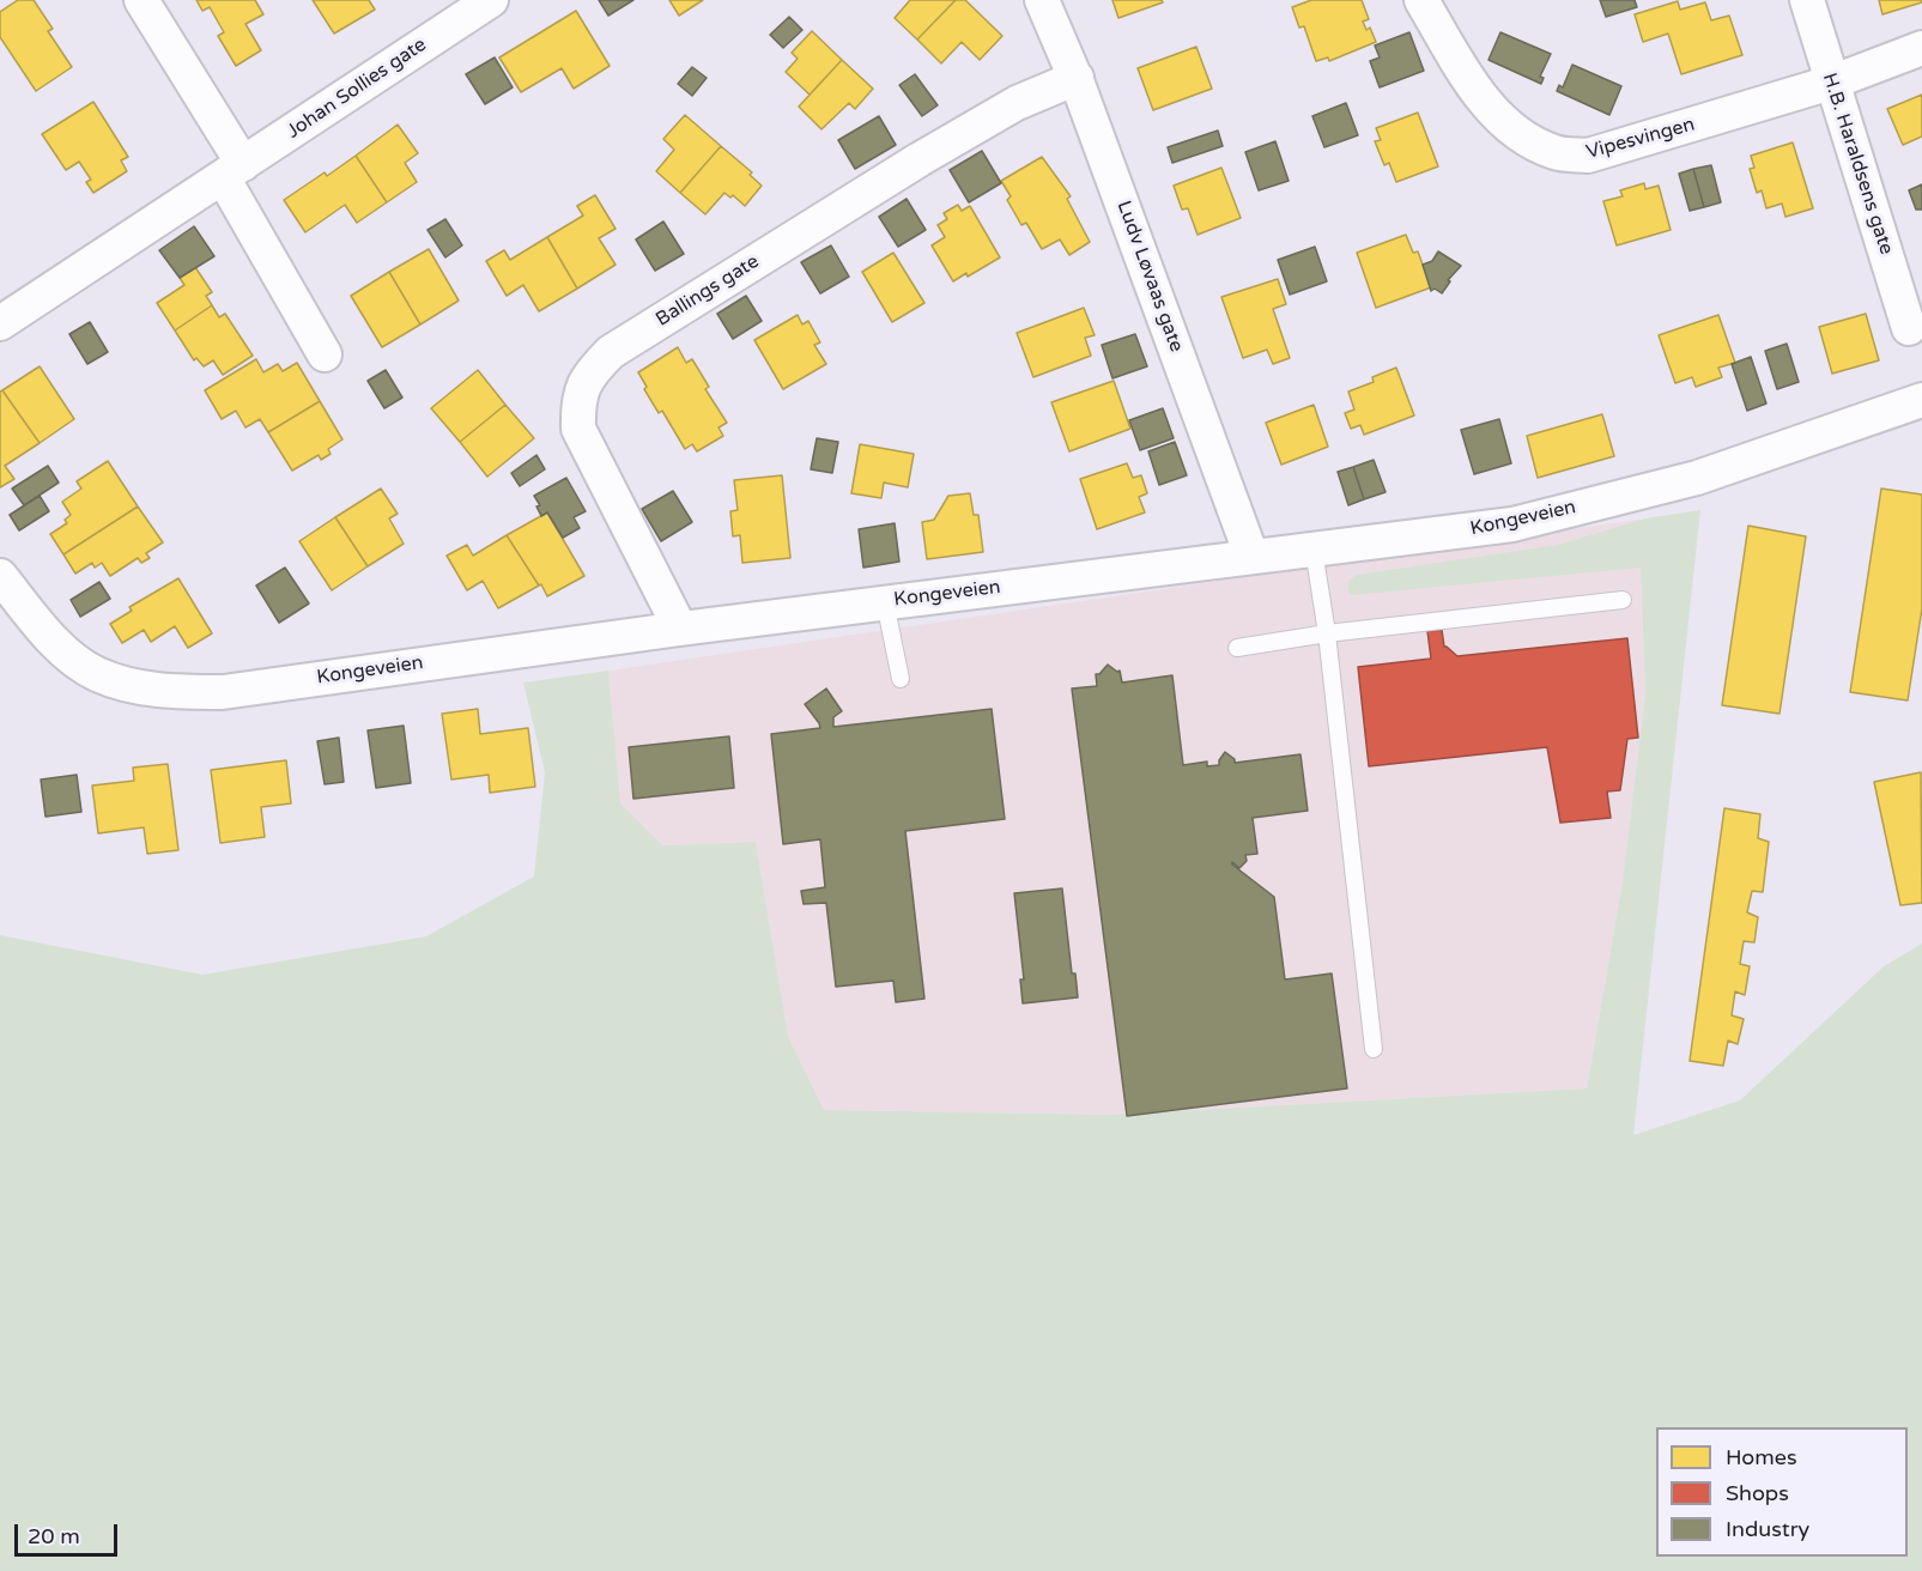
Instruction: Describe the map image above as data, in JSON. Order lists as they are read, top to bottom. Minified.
{"streets":{"street":["Johan Sollies gate","Vipesvingen","H.B. Haraldsens gate","Ludv Løvaas gate","Ballings gate","Kongeveien"]},"crossings":[["Vipesvingen","H.B. Haraldsens gate"],["Ludv Løvaas gate","Ballings gate"],["Ludv Løvaas gate","Kongeveien"],["Ballings gate","Kongeveien"]],"legend":["Homes","Shops","Industry"],"scale_bar":"20 m"}
